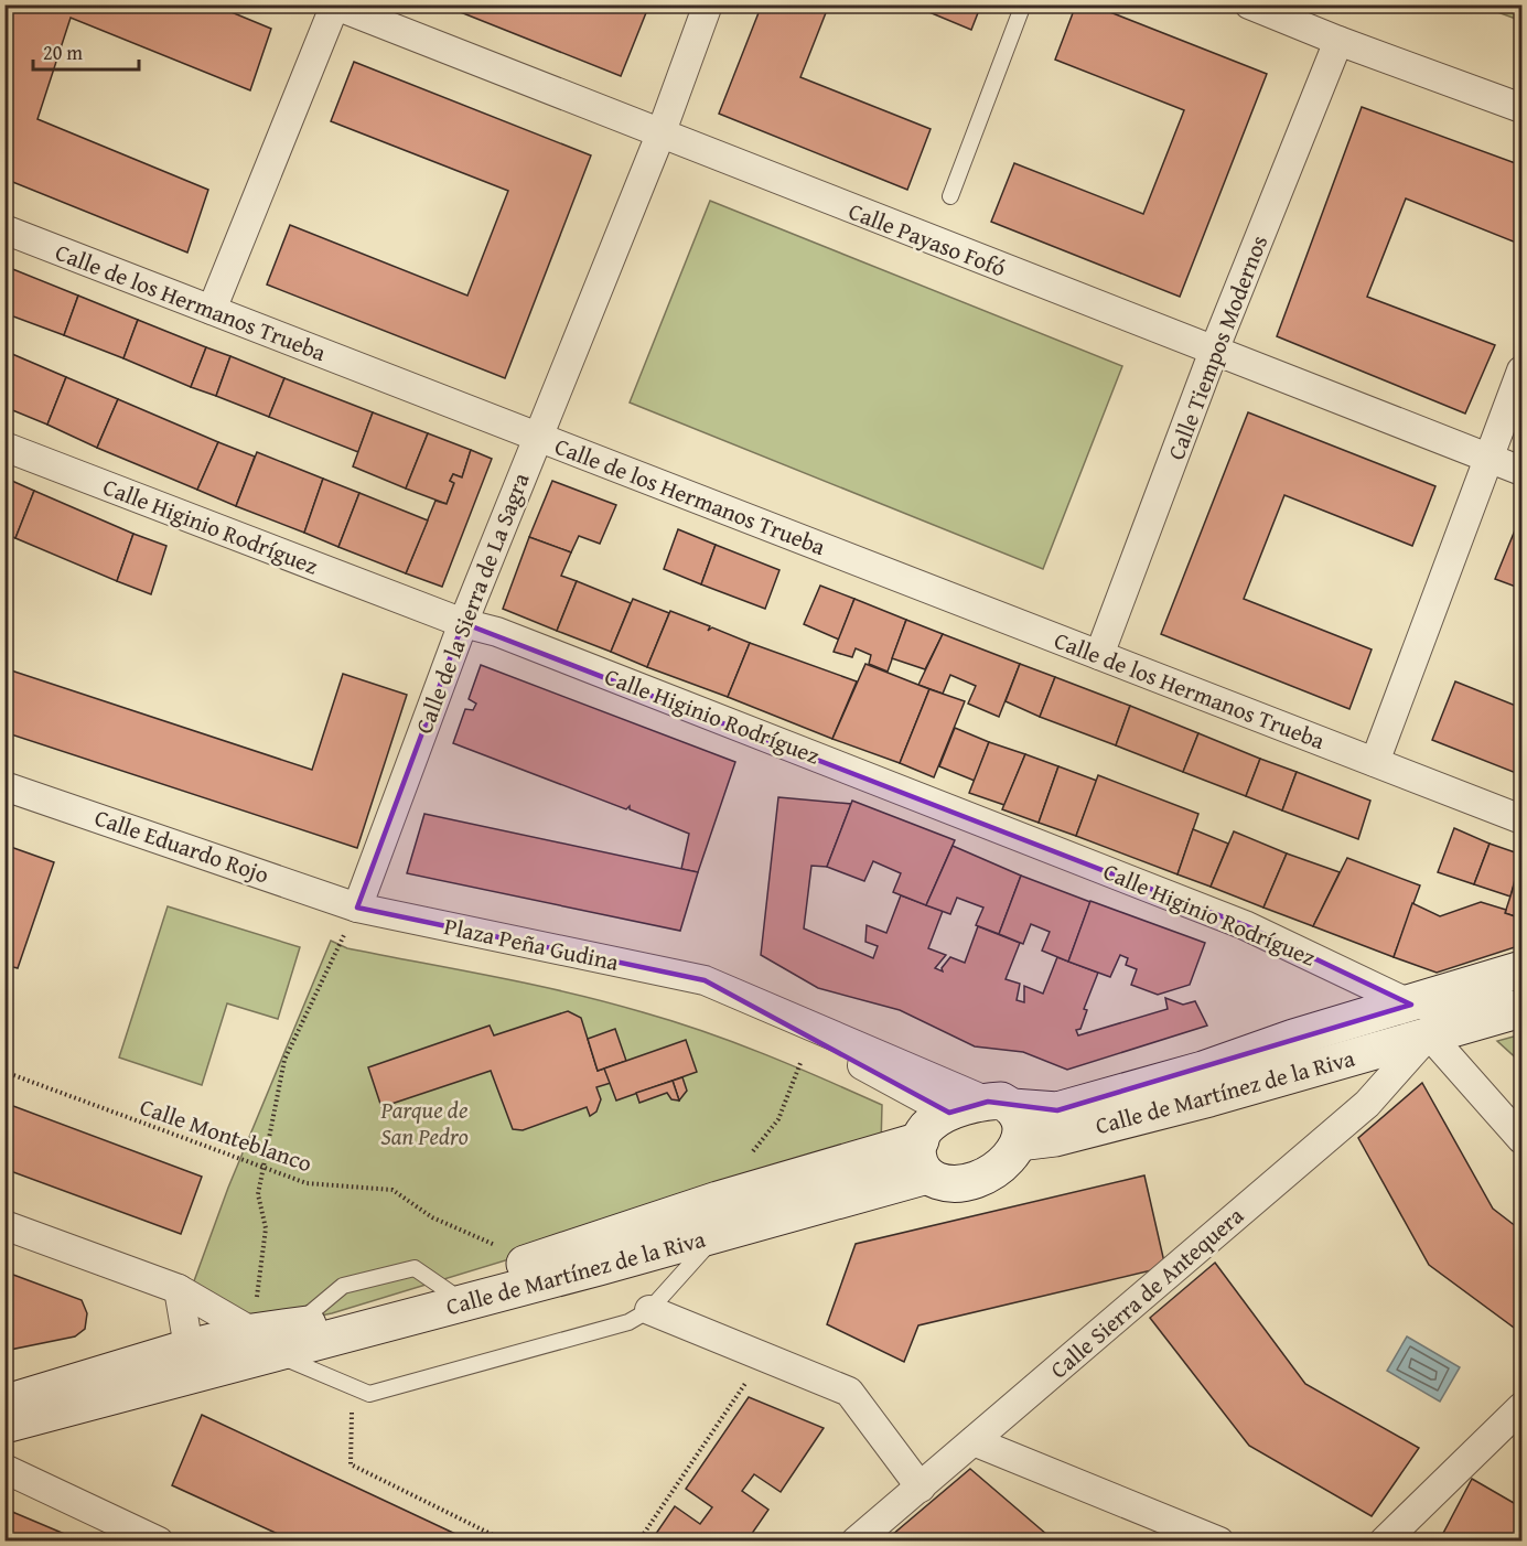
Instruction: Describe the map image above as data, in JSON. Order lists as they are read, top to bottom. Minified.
{"streets":{"street":["Calle Payaso Fofó","Calle de los Hermanos Trueba","Calle Tiempos Modernos","Calle Higinio Rodríguez","Calle de la Sierra de La Sagra","Calle Eduardo Rojo","Plaza Peña Gudina","Calle de Martínez de la Riva","Calle Sierra de Antequera"],"path":["Calle Monteblanco"]},"crossings":[["Calle Payaso Fofó","Calle Tiempos Modernos"],["Calle Payaso Fofó","Calle de la Sierra de La Sagra"],["Calle de los Hermanos Trueba","Calle Tiempos Modernos"],["Calle de los Hermanos Trueba","Calle de la Sierra de La Sagra"],["Calle Higinio Rodríguez","Calle de la Sierra de La Sagra"],["Calle Higinio Rodríguez","Calle de Martínez de la Riva"],["Calle Higinio Rodríguez","Calle Sierra de Antequera"],["Calle de la Sierra de La Sagra","Calle Eduardo Rojo"],["Calle de la Sierra de La Sagra","Plaza Peña Gudina"],["Calle Eduardo Rojo","Plaza Peña Gudina"],["Plaza Peña Gudina","Calle de Martínez de la Riva"],["Calle de Martínez de la Riva","Calle Sierra de Antequera"]],"parks":["Parque de San Pedro"],"scale_bar":"20 m"}
